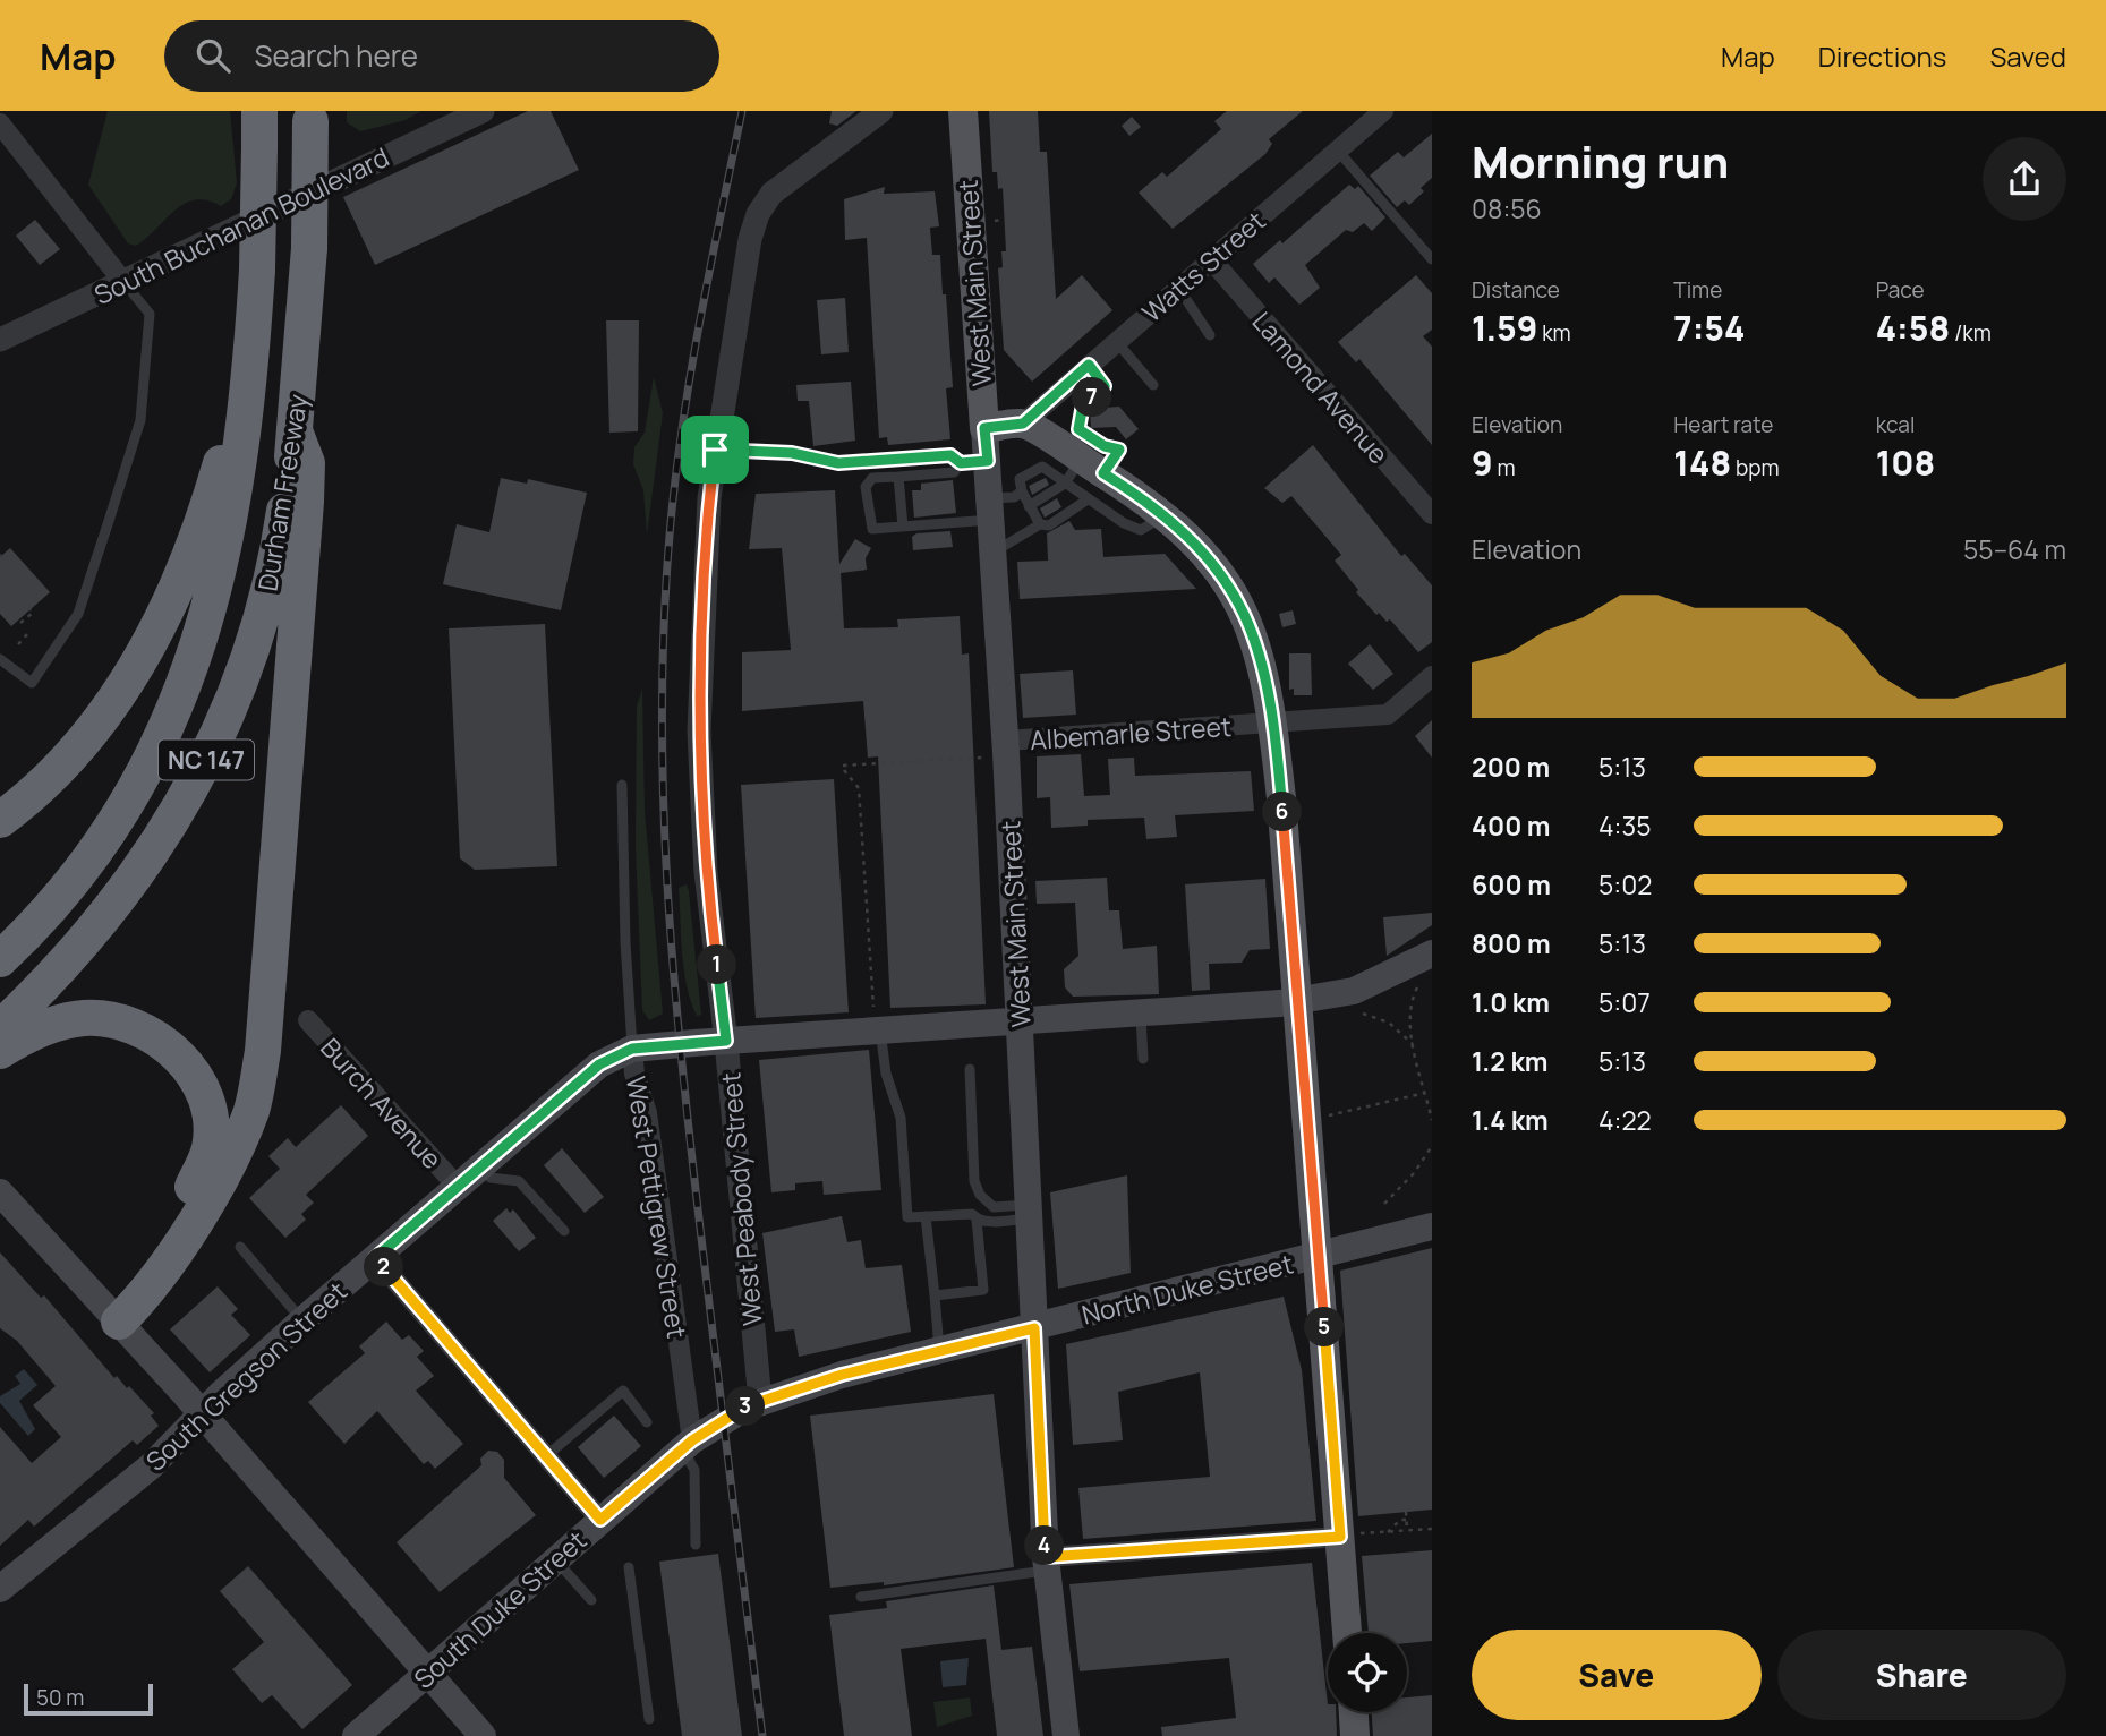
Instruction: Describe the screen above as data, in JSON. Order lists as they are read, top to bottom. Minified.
{"streets":{"highway":["Durham Freeway","NC 147"],"main road":["West Main Street","North Duke Street","South Gregson Street","South Duke Street"],"street":["South Buchanan Boulevard","Watts Street","Lamond Avenue","Albemarle Street","Burch Avenue","West Peabody Street","West Pettigrew Street"]},"crossings":[["Watts Street","Lamond Avenue"],["West Main Street","Albemarle Street"],["West Main Street","North Duke Street"],["West Main Street","South Gregson Street"],["West Main Street","South Duke Street"],["Burch Avenue","South Gregson Street"],["West Peabody Street","South Gregson Street"],["West Peabody Street","South Duke Street"],["West Pettigrew Street","South Gregson Street"],["West Pettigrew Street","South Duke Street"],["North Duke Street","South Duke Street"]],"scale_bar":"50 m","page":{"header":"Map","search":"Search here","nav":["Map","Directions","Saved"],"heading":["Morning run","08:56"],"stats":[["Distance","1.59 km"],["Time","7:54"],["Pace","4:58 /km"],["Elevation","9 m"],["Heart rate","148 bpm"],["kcal","108"]],"pins":["7","6","1","2","5","3","4"],"chart":["Elevation","55–64 m"],"list":[{"name":"200 m","note":"5:13"},{"name":"400 m","note":"4:35"},{"name":"600 m","note":"5:02"},{"name":"800 m","note":"5:13"},{"name":"1.0 km","note":"5:07"},{"name":"1.2 km","note":"5:13"},{"name":"1.4 km","note":"4:22"}],"buttons":["Save","Share"],"scale":"50 m"}}
